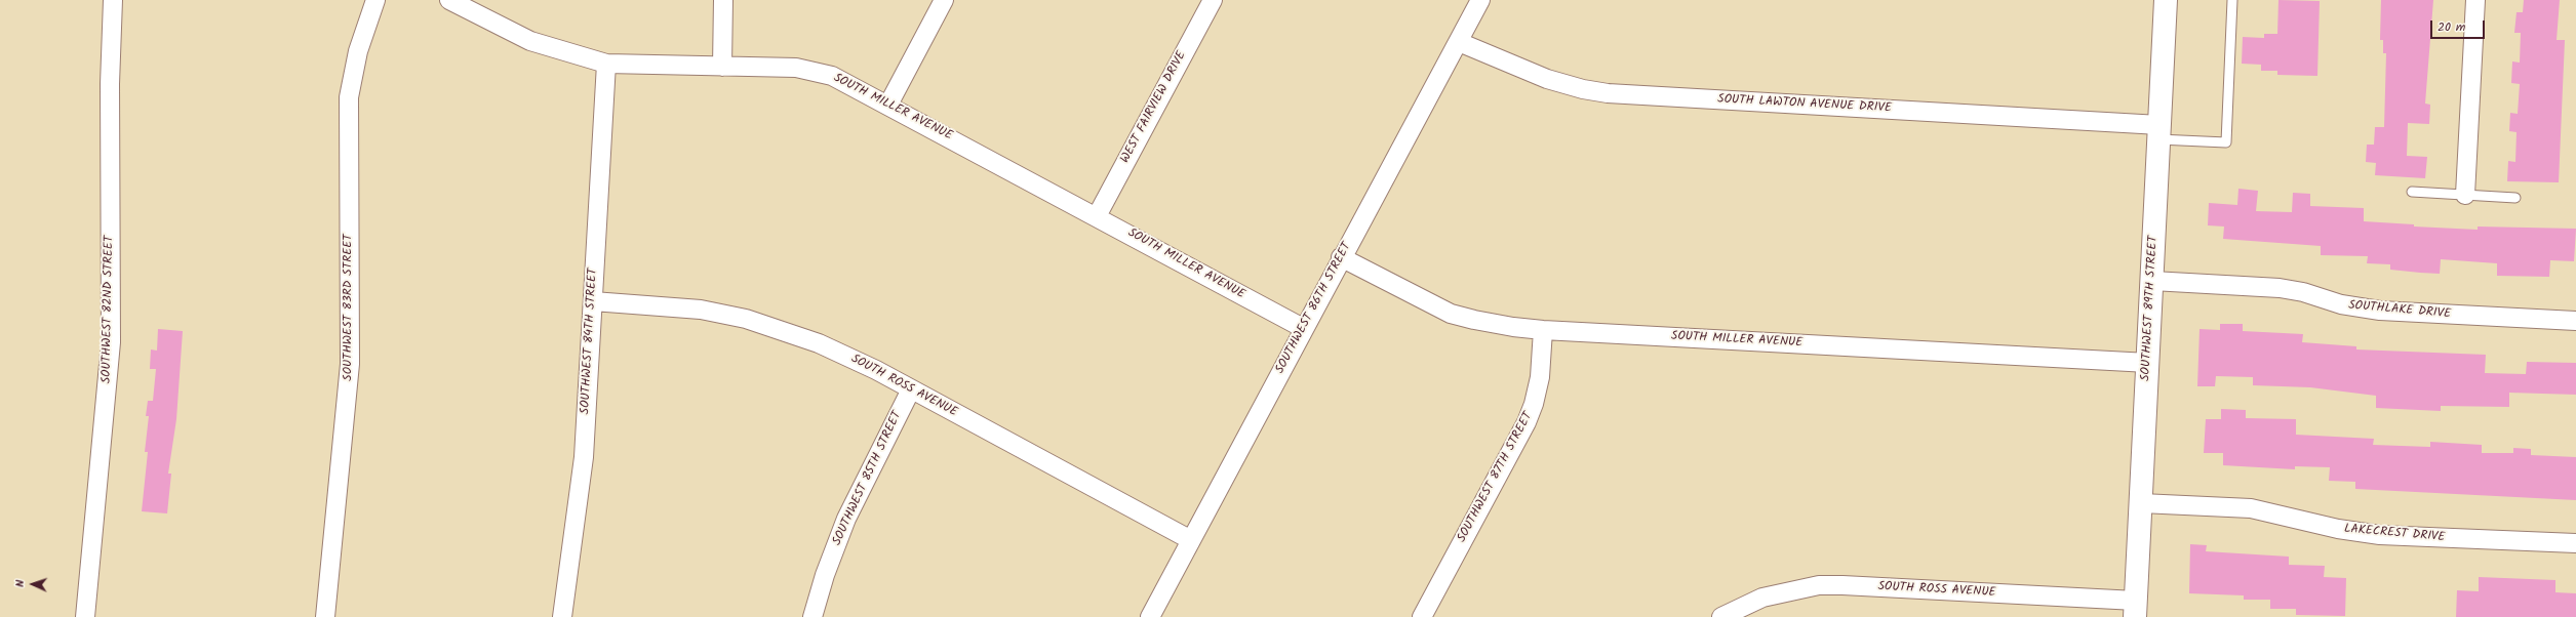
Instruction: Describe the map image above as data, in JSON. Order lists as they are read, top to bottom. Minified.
{"streets":{"main road":["SOUTHWEST 89TH STREET"],"street":["SOUTH LAWTON AVENUE DRIVE","SOUTH MILLER AVENUE","WEST FAIRVIEW DRIVE","SOUTHWEST 83RD STREET","SOUTHWEST 86TH STREET","SOUTHWEST 82ND STREET","SOUTHLAKE DRIVE","SOUTHWEST 84TH STREET","SOUTH ROSS AVENUE","SOUTHWEST 87TH STREET","SOUTHWEST 85TH STREET","LAKECREST DRIVE"]},"crossings":[["SOUTH LAWTON AVENUE DRIVE","SOUTHWEST 86TH STREET"],["SOUTH LAWTON AVENUE DRIVE","SOUTHWEST 89TH STREET"],["SOUTH MILLER AVENUE","WEST FAIRVIEW DRIVE"],["SOUTH MILLER AVENUE","SOUTHWEST 86TH STREET"],["SOUTH MILLER AVENUE","SOUTHWEST 89TH STREET"],["SOUTH MILLER AVENUE","SOUTHWEST 84TH STREET"],["SOUTH MILLER AVENUE","SOUTHWEST 87TH STREET"],["SOUTHWEST 86TH STREET","SOUTH ROSS AVENUE"],["SOUTHWEST 89TH STREET","SOUTHLAKE DRIVE"],["SOUTHWEST 89TH STREET","SOUTH ROSS AVENUE"],["SOUTHWEST 89TH STREET","LAKECREST DRIVE"],["SOUTHWEST 84TH STREET","SOUTH ROSS AVENUE"],["SOUTH ROSS AVENUE","SOUTHWEST 85TH STREET"]],"scale_bar":"20 m","north":"left"}
